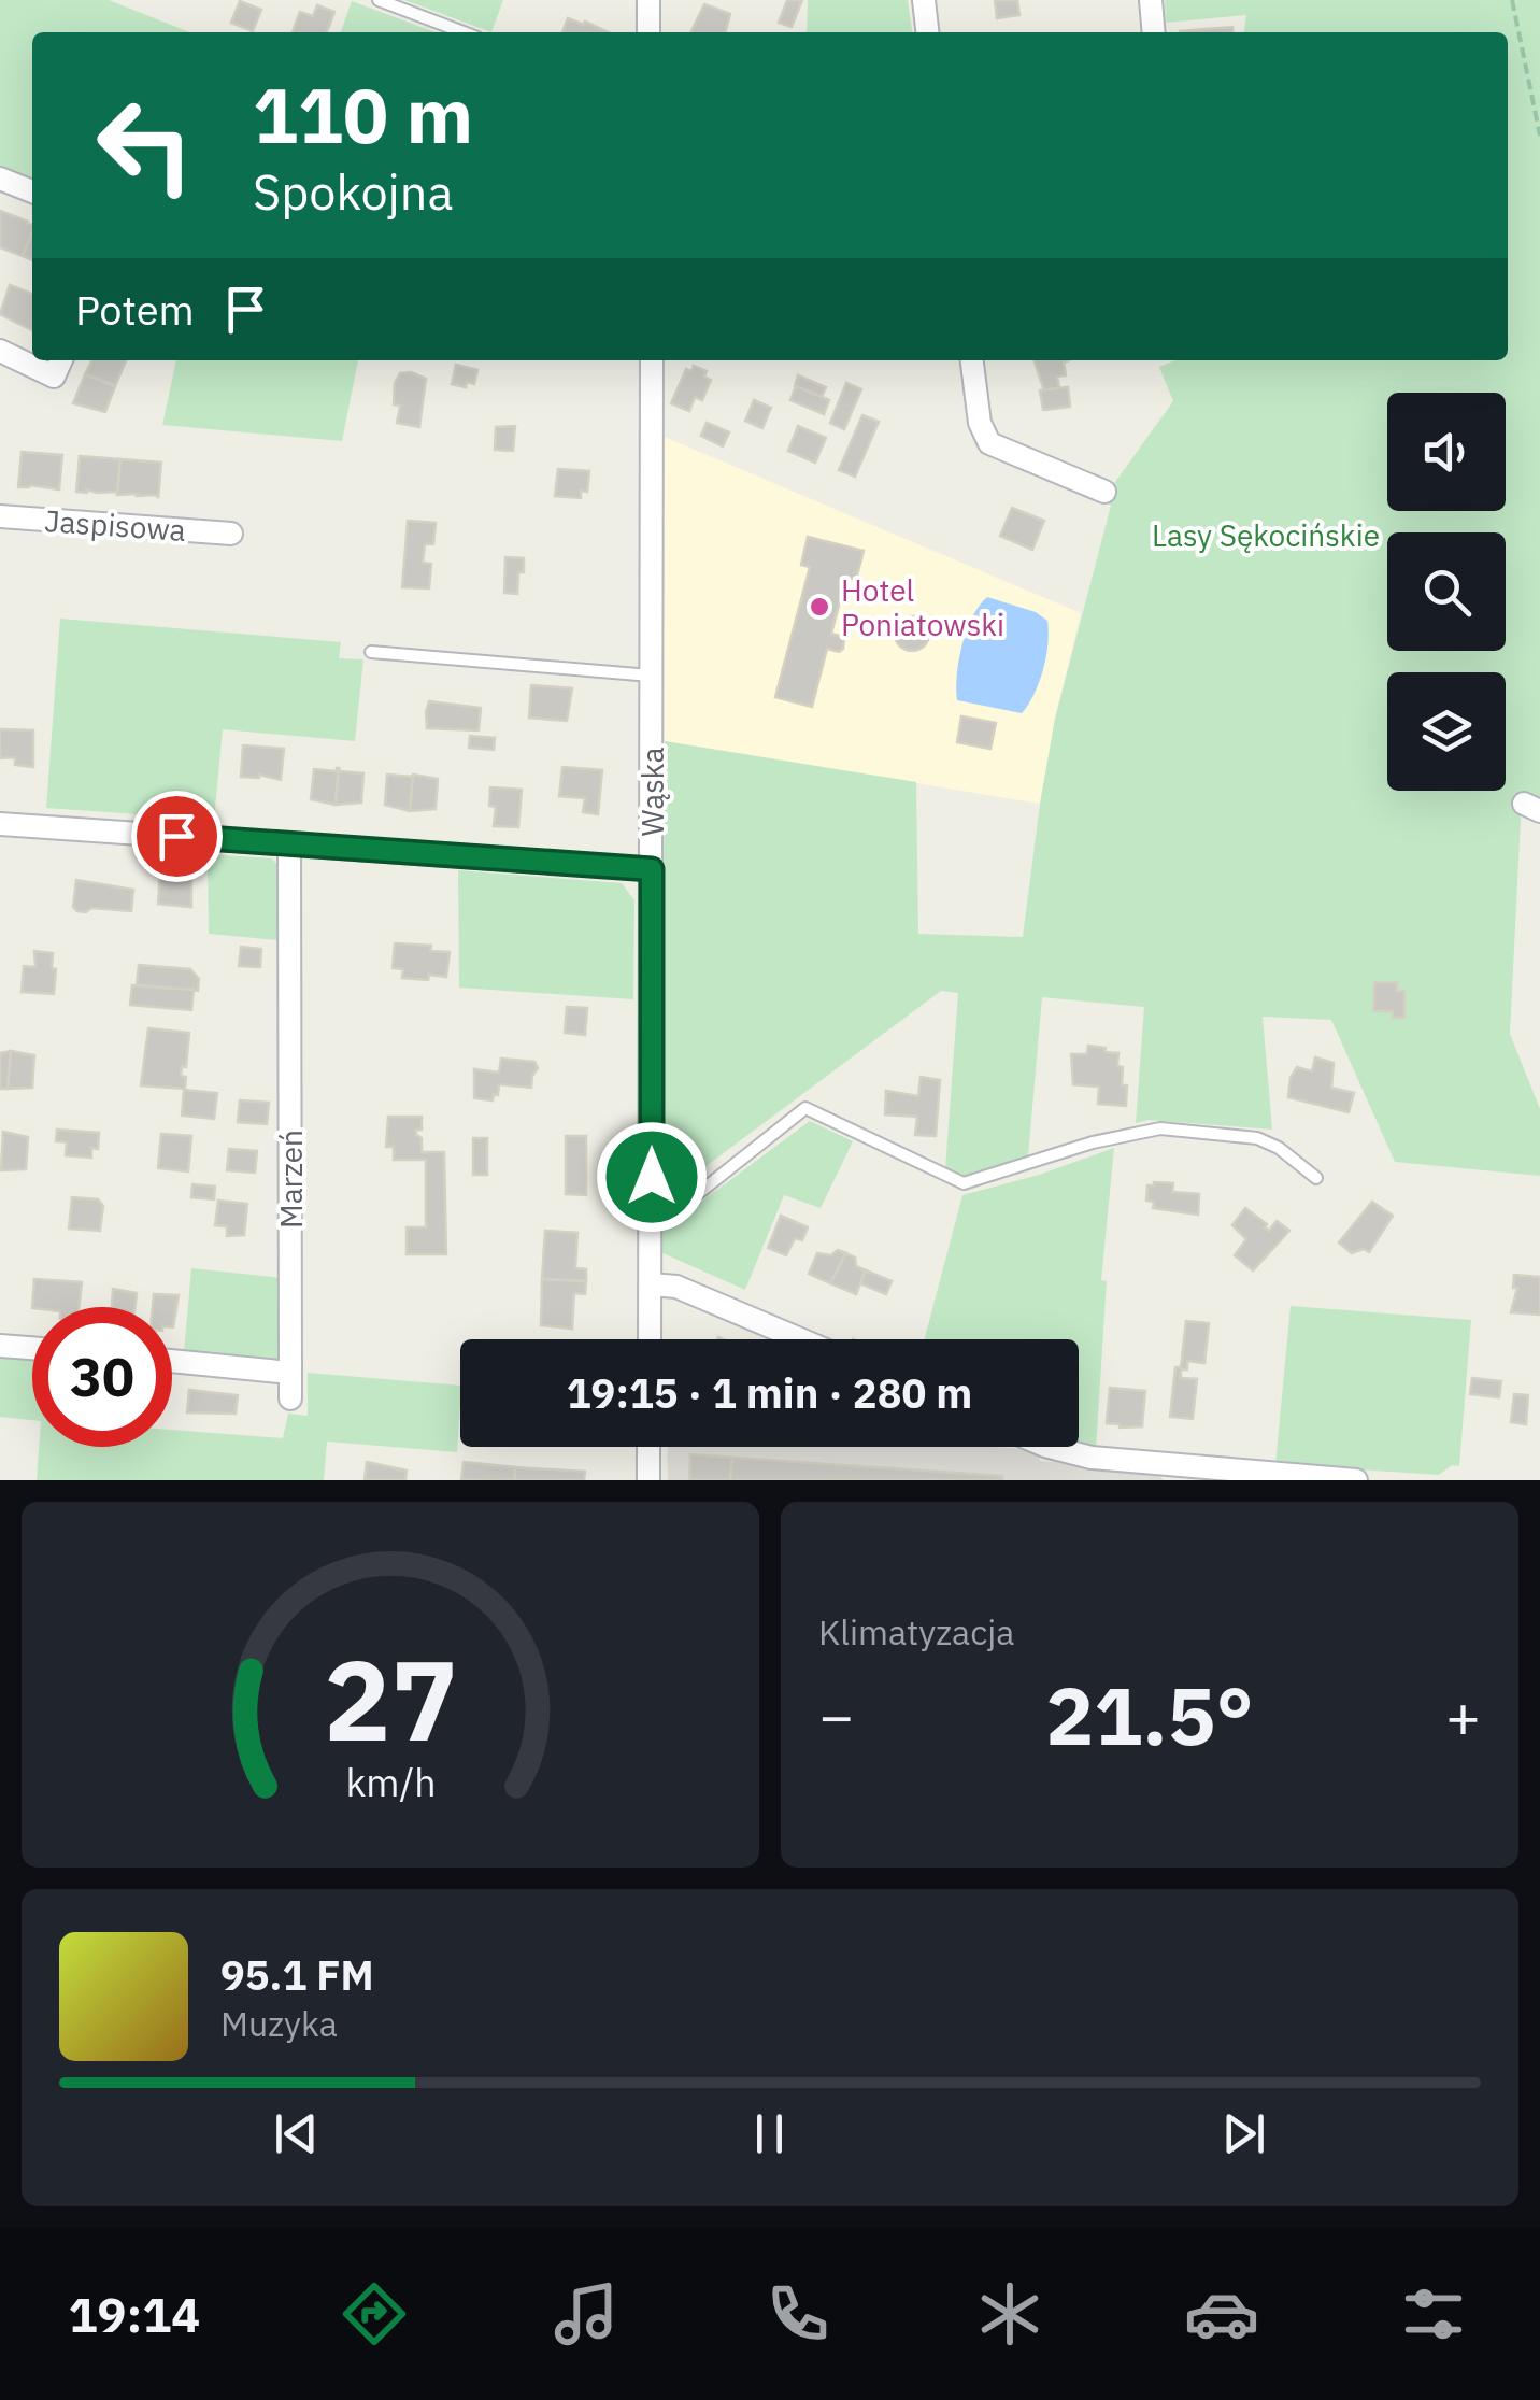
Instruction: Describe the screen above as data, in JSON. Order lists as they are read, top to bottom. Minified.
{"streets":{"street":["Jaspisowa","Wąska","Marzeń"]},"parks":["Lasy Sękocińskie"],"places":["Hotel Poniatowski"],"page":{"turn":["110 m","Spokojna"],"then":"Potem","limit":"30","trip":"19:15 · 1 min · 280 m","tile":"Klimatyzacja","heat":["−","21.5°","+"],"song":["95.1 FM","Muzyka"],"tabs":"19:14","gauge":["27","km/h"]}}
